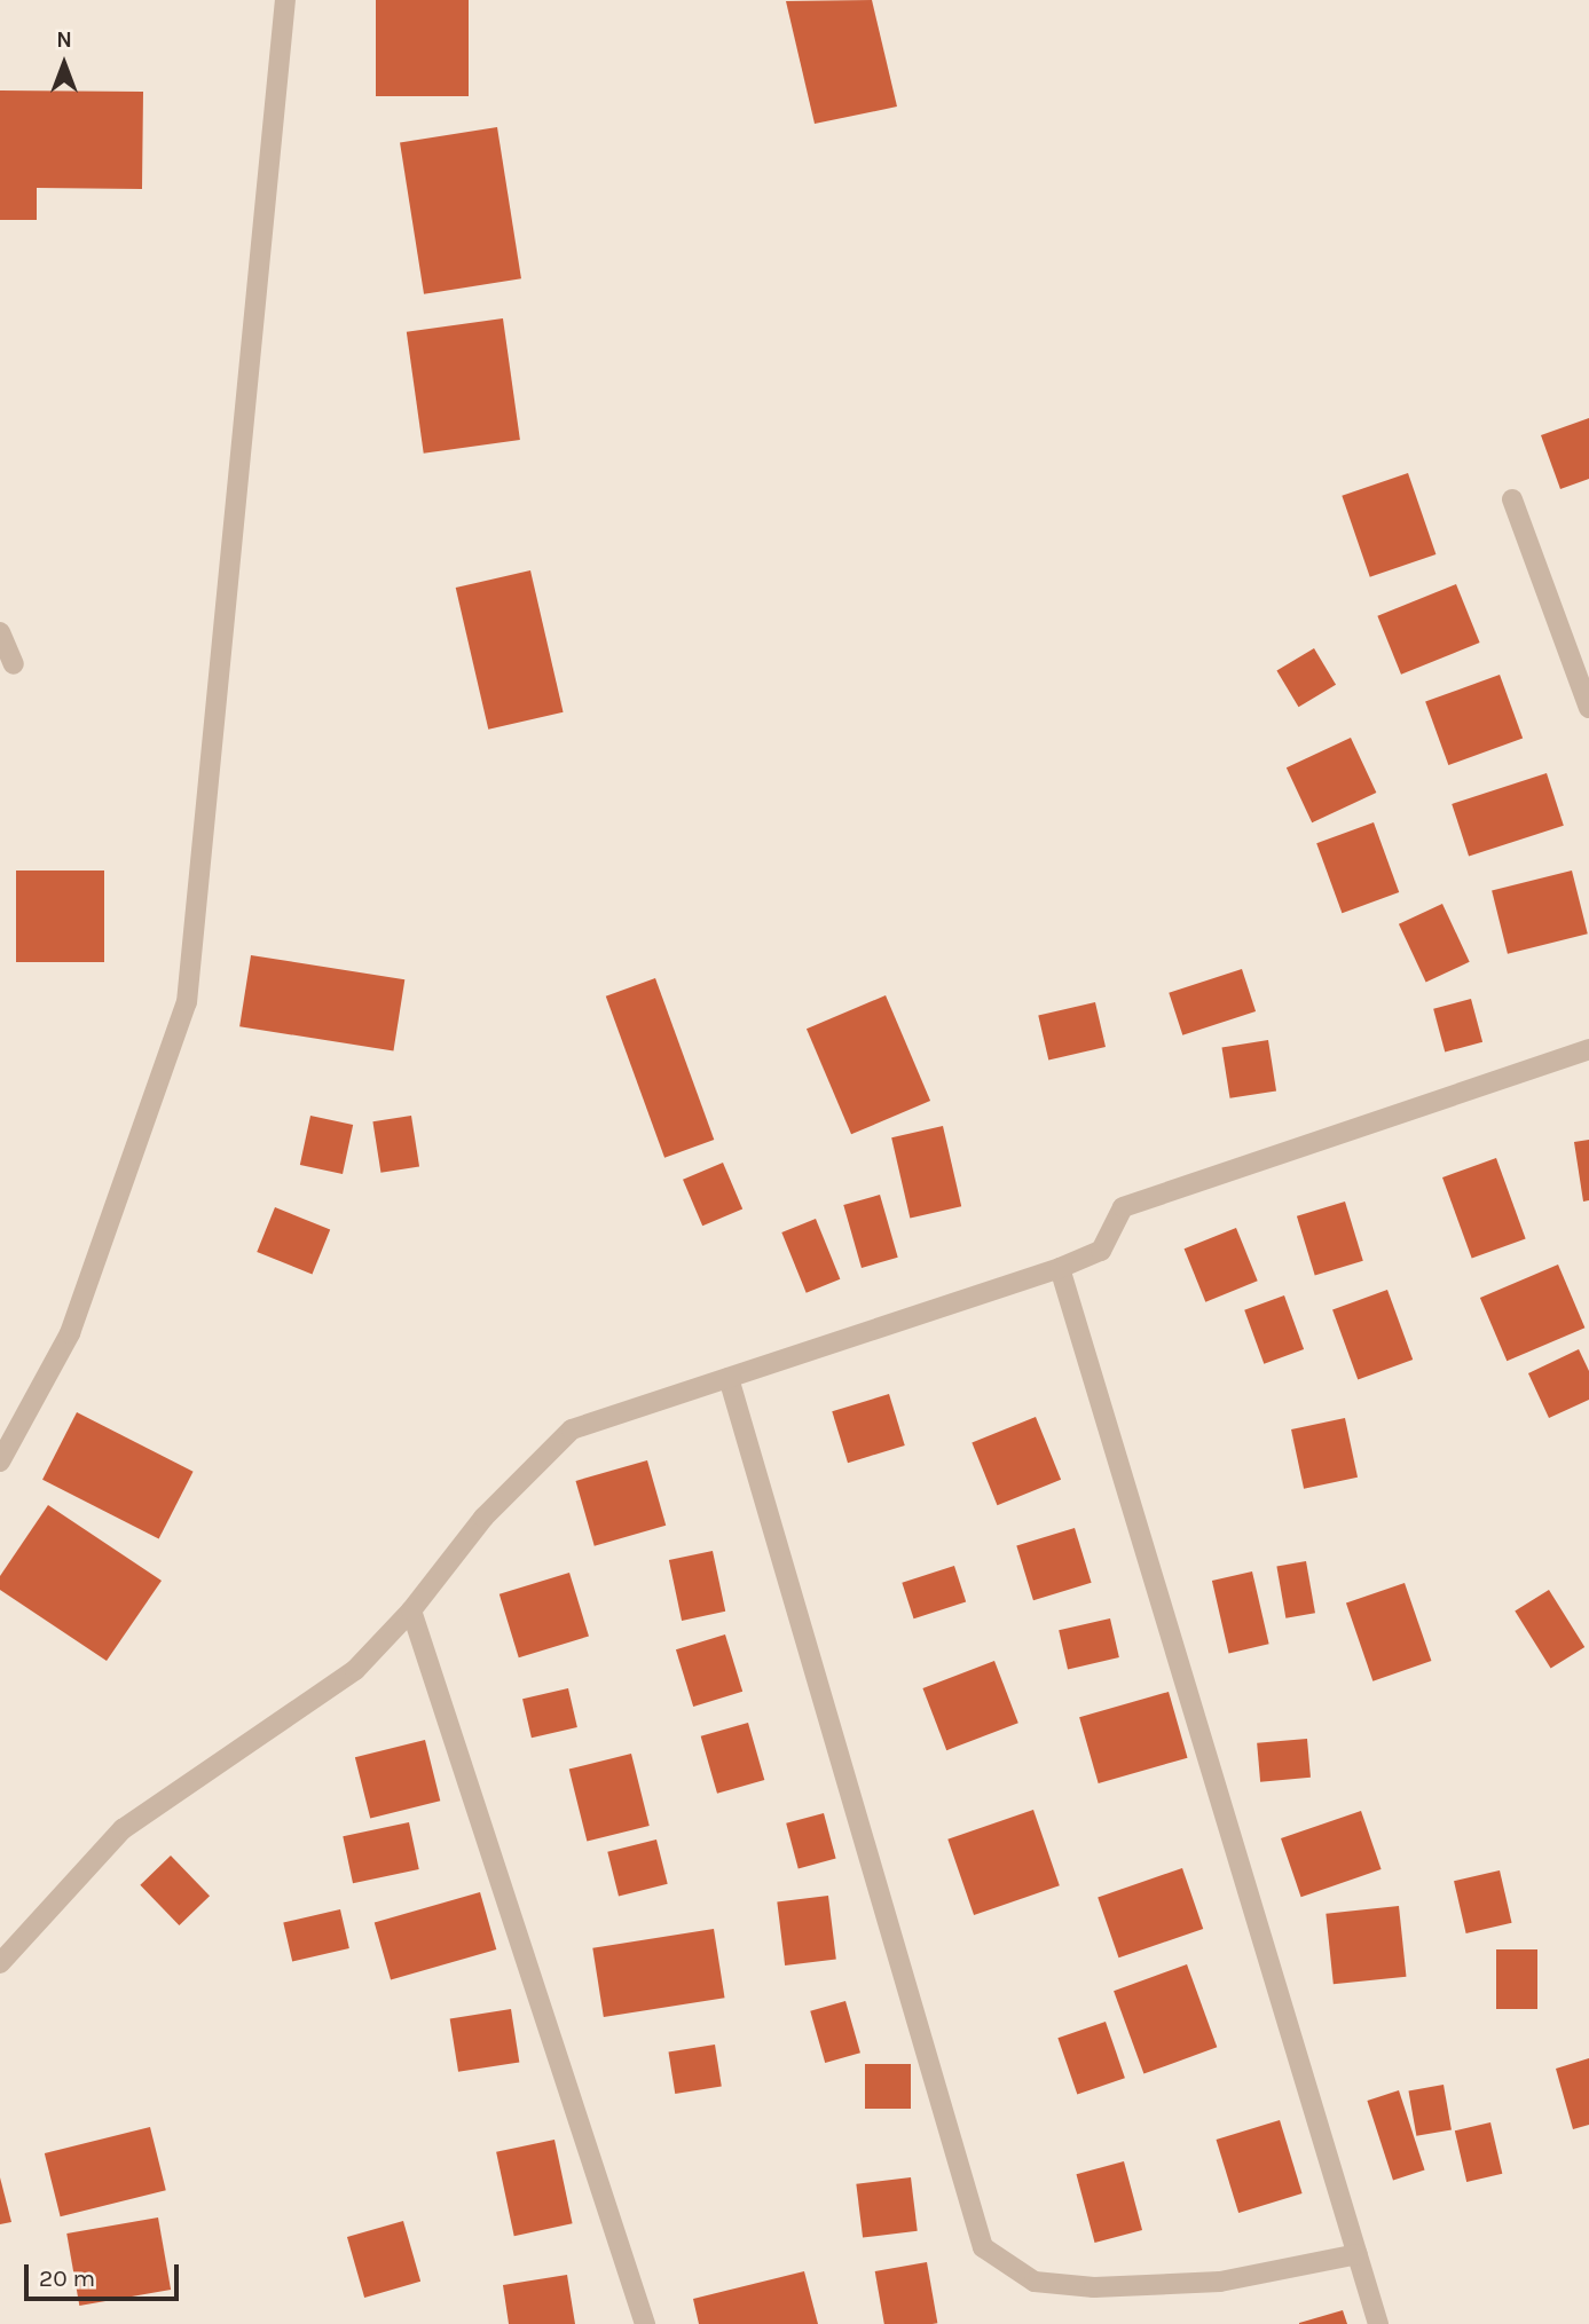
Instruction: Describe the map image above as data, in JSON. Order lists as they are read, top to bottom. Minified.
{"scale_bar":"20 m","north":"top"}
